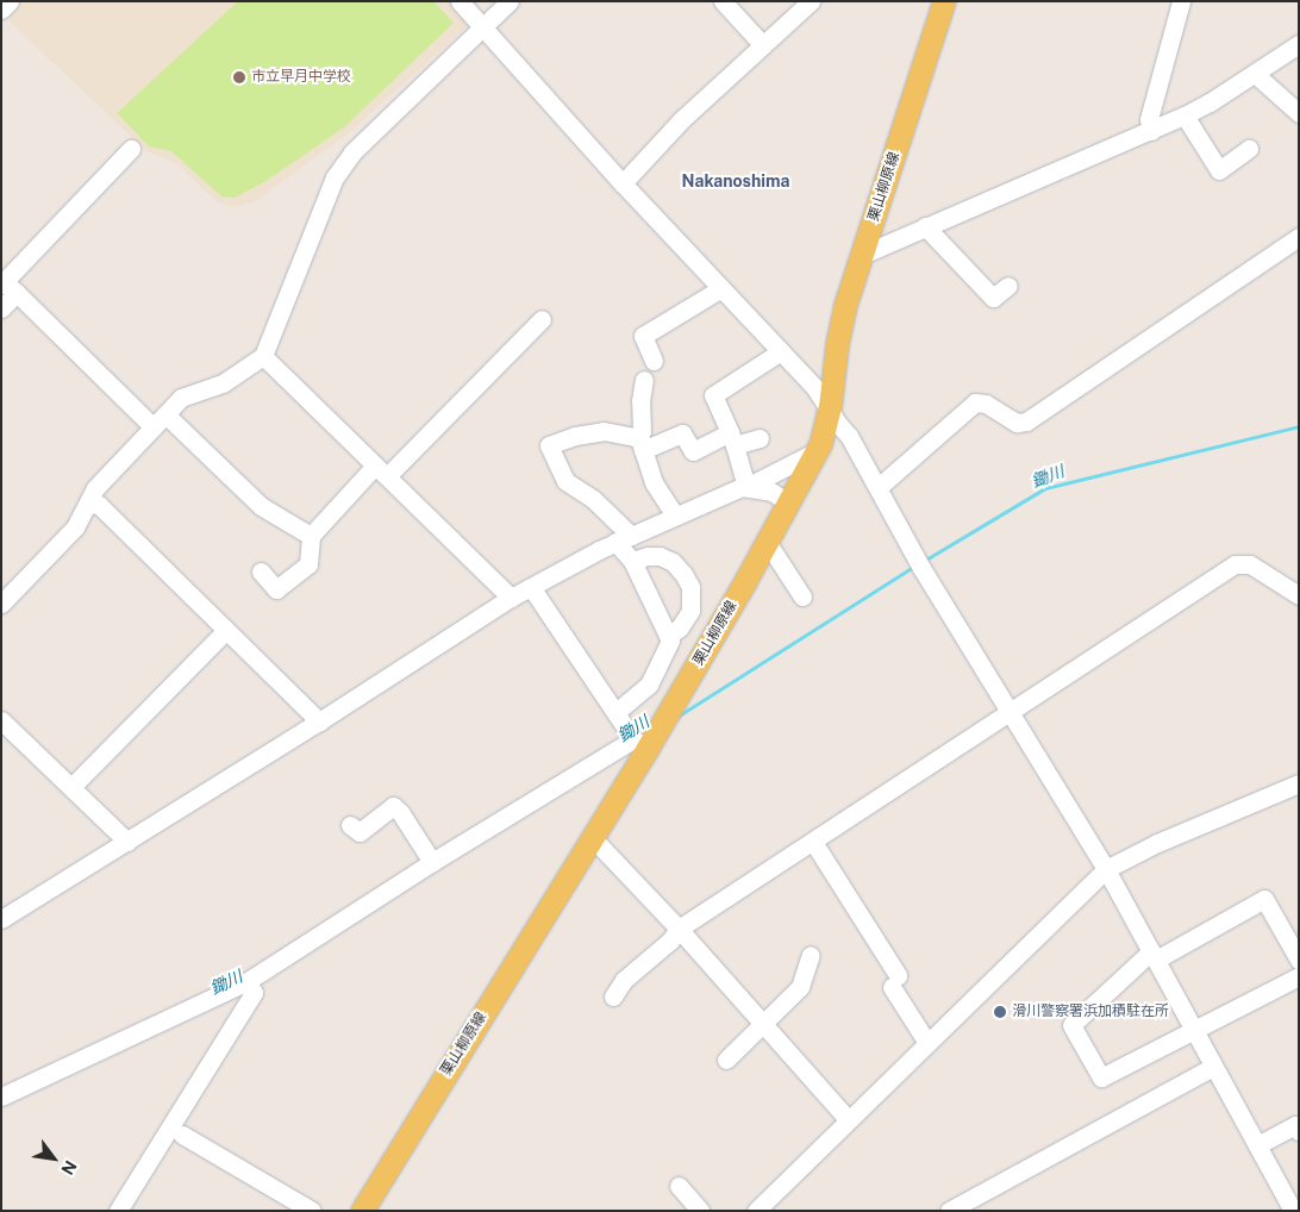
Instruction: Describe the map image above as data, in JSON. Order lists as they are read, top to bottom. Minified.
{"streets":{"main road":["栗山柳原線"]},"districts":["Nakanoshima"],"water":["鋤川"],"places":["市立早月中学校","滑川警察署浜加積駐在所"],"north":"bottom right"}
